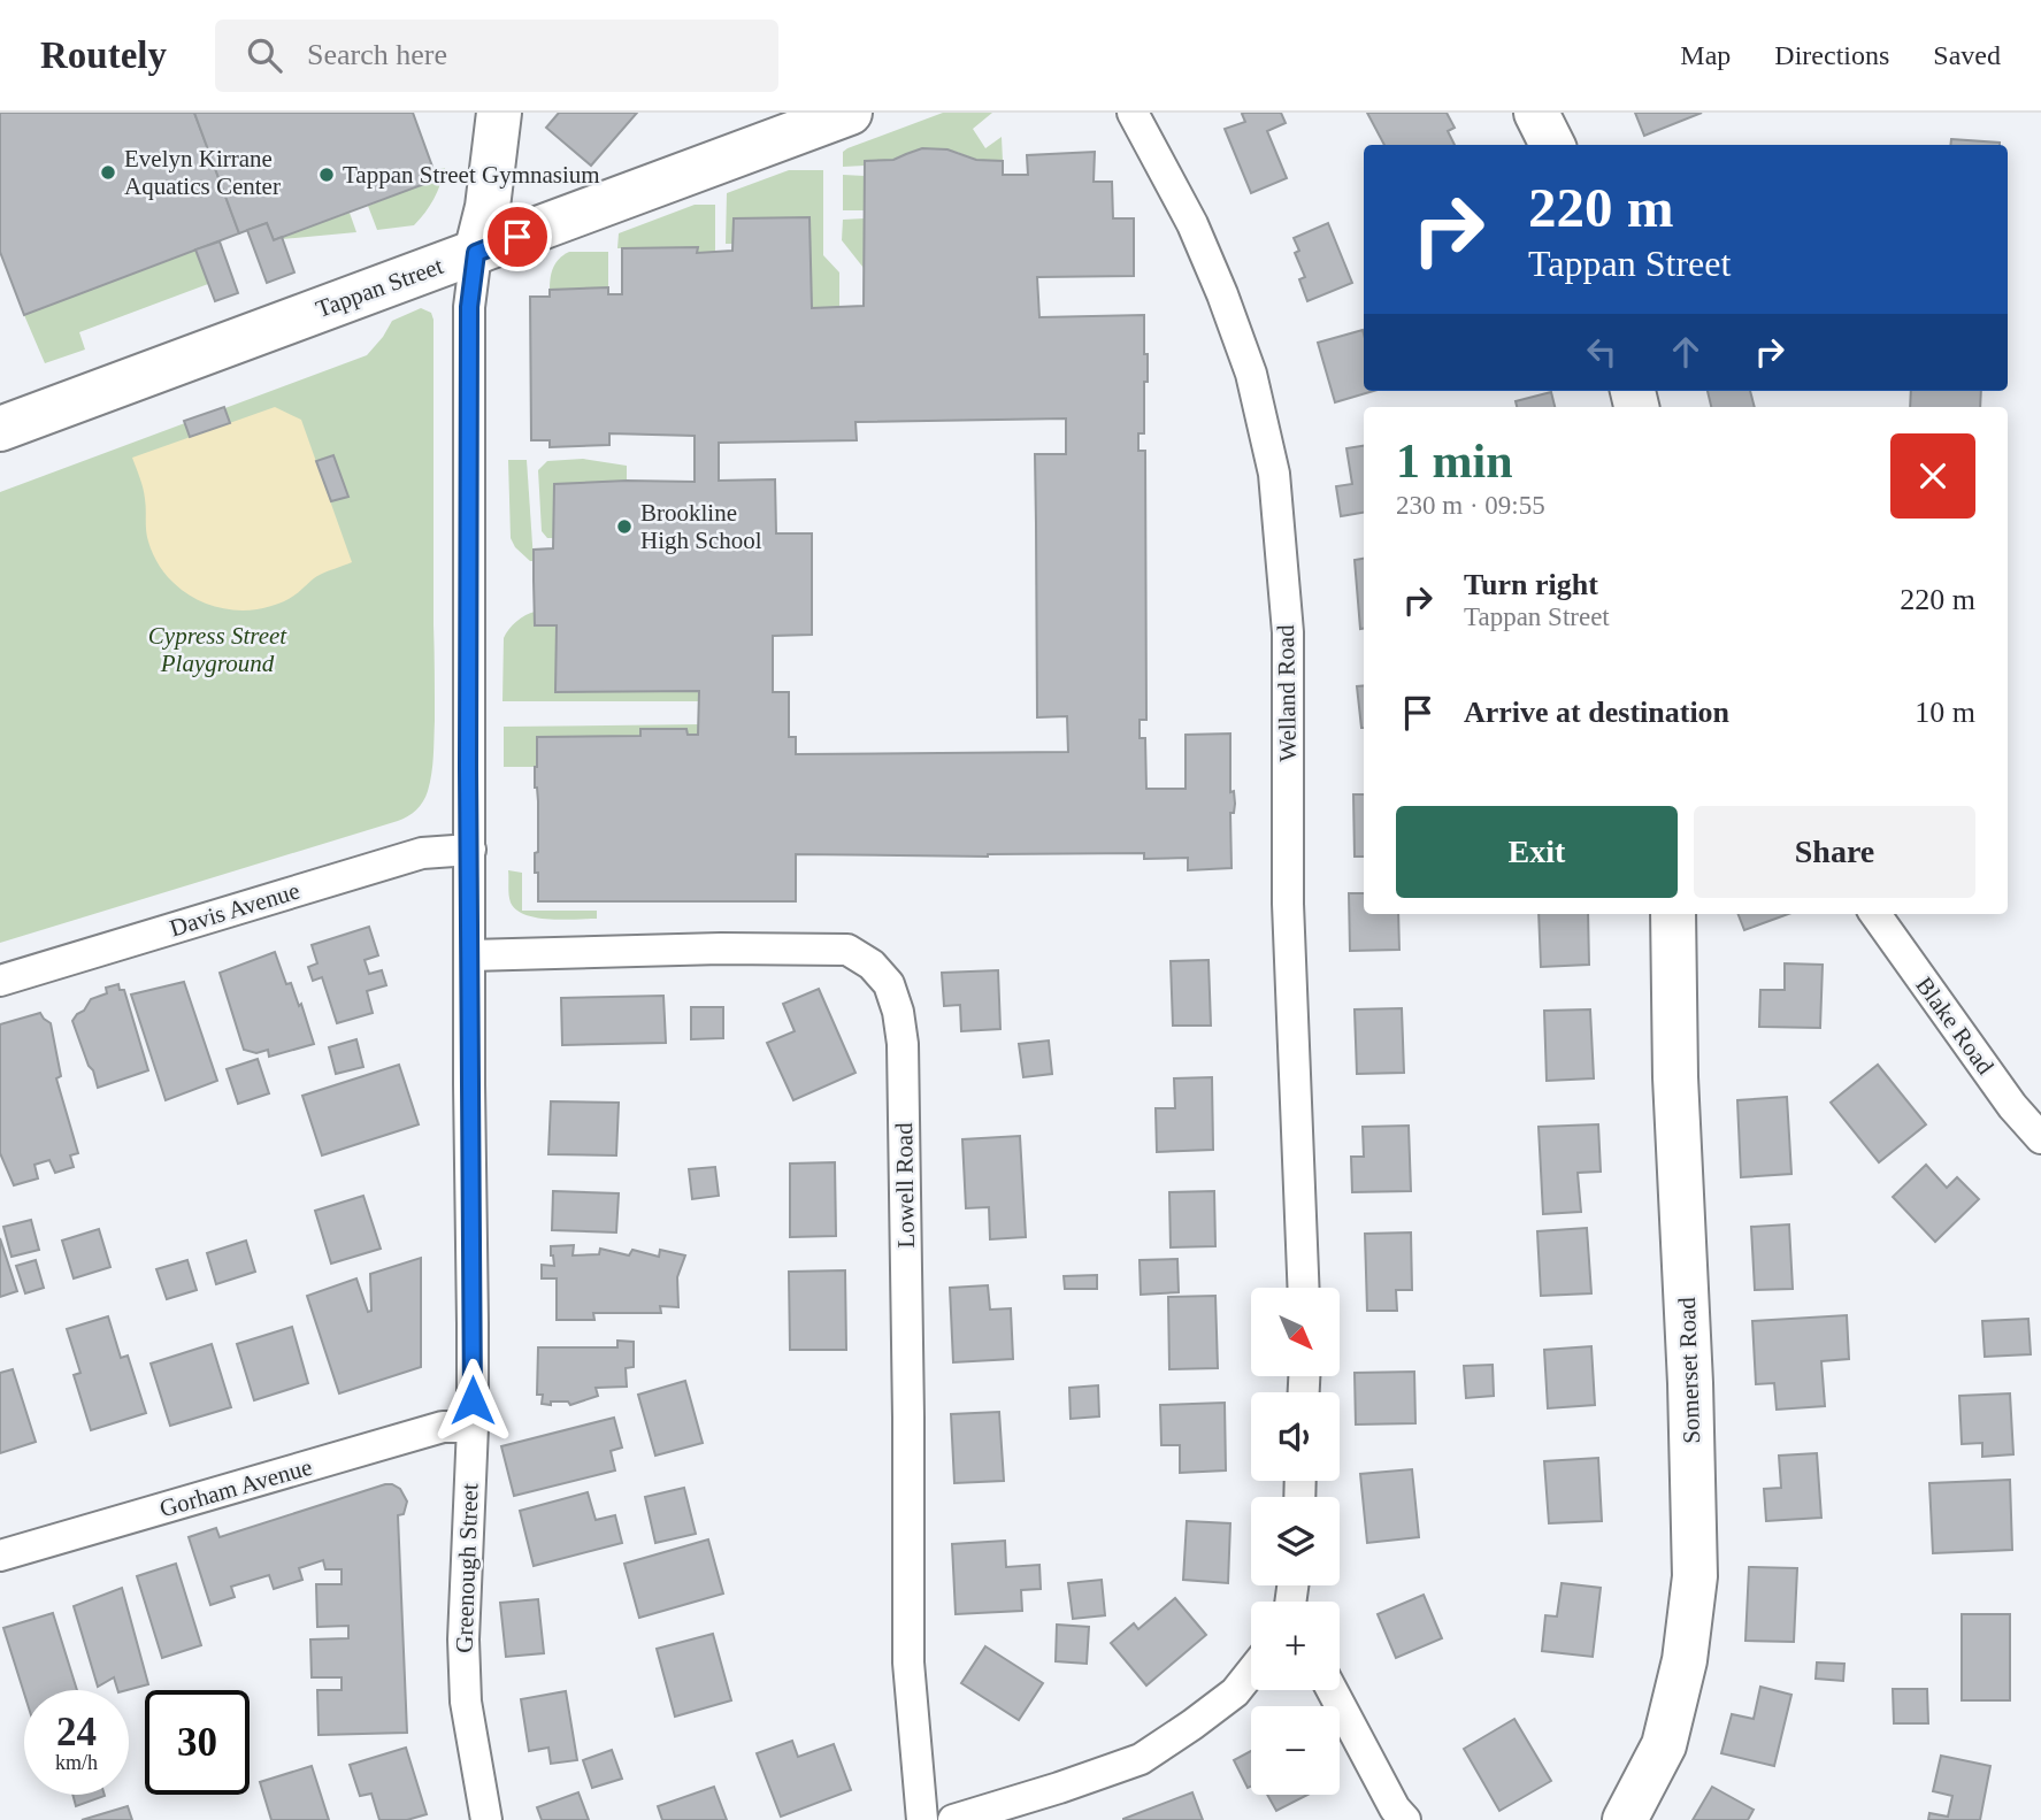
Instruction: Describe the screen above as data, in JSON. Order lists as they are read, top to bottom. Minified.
{"streets":{"street":["Tappan Street","Welland Road","Davis Avenue","Blake Road","Lowell Road","Somerset Road","Gorham Avenue","Greenough Street"]},"crossings":[["Tappan Street","Greenough Street"],["Davis Avenue","Greenough Street"],["Lowell Road","Greenough Street"],["Gorham Avenue","Greenough Street"]],"parks":["Cypress Street Playground"],"places":["Evelyn Kirrane Aquatics Center","Tappan Street Gymnasium","Brookline High School"],"north":"bottom right","page":{"header":"Routely","search":"Search here","nav":["Map","Directions","Saved"],"turn":["220 m","Tappan Street"],"heading":["1 min","230 m · 09:55"],"list":[{"name":"Turn right","note":"Tappan Street","value":"220 m"},{"name":"Arrive at destination","value":"10 m"}],"buttons":["Exit","Share"],"map_buttons":["+","−"],"speed":"24 km/h","limit":"30"}}
